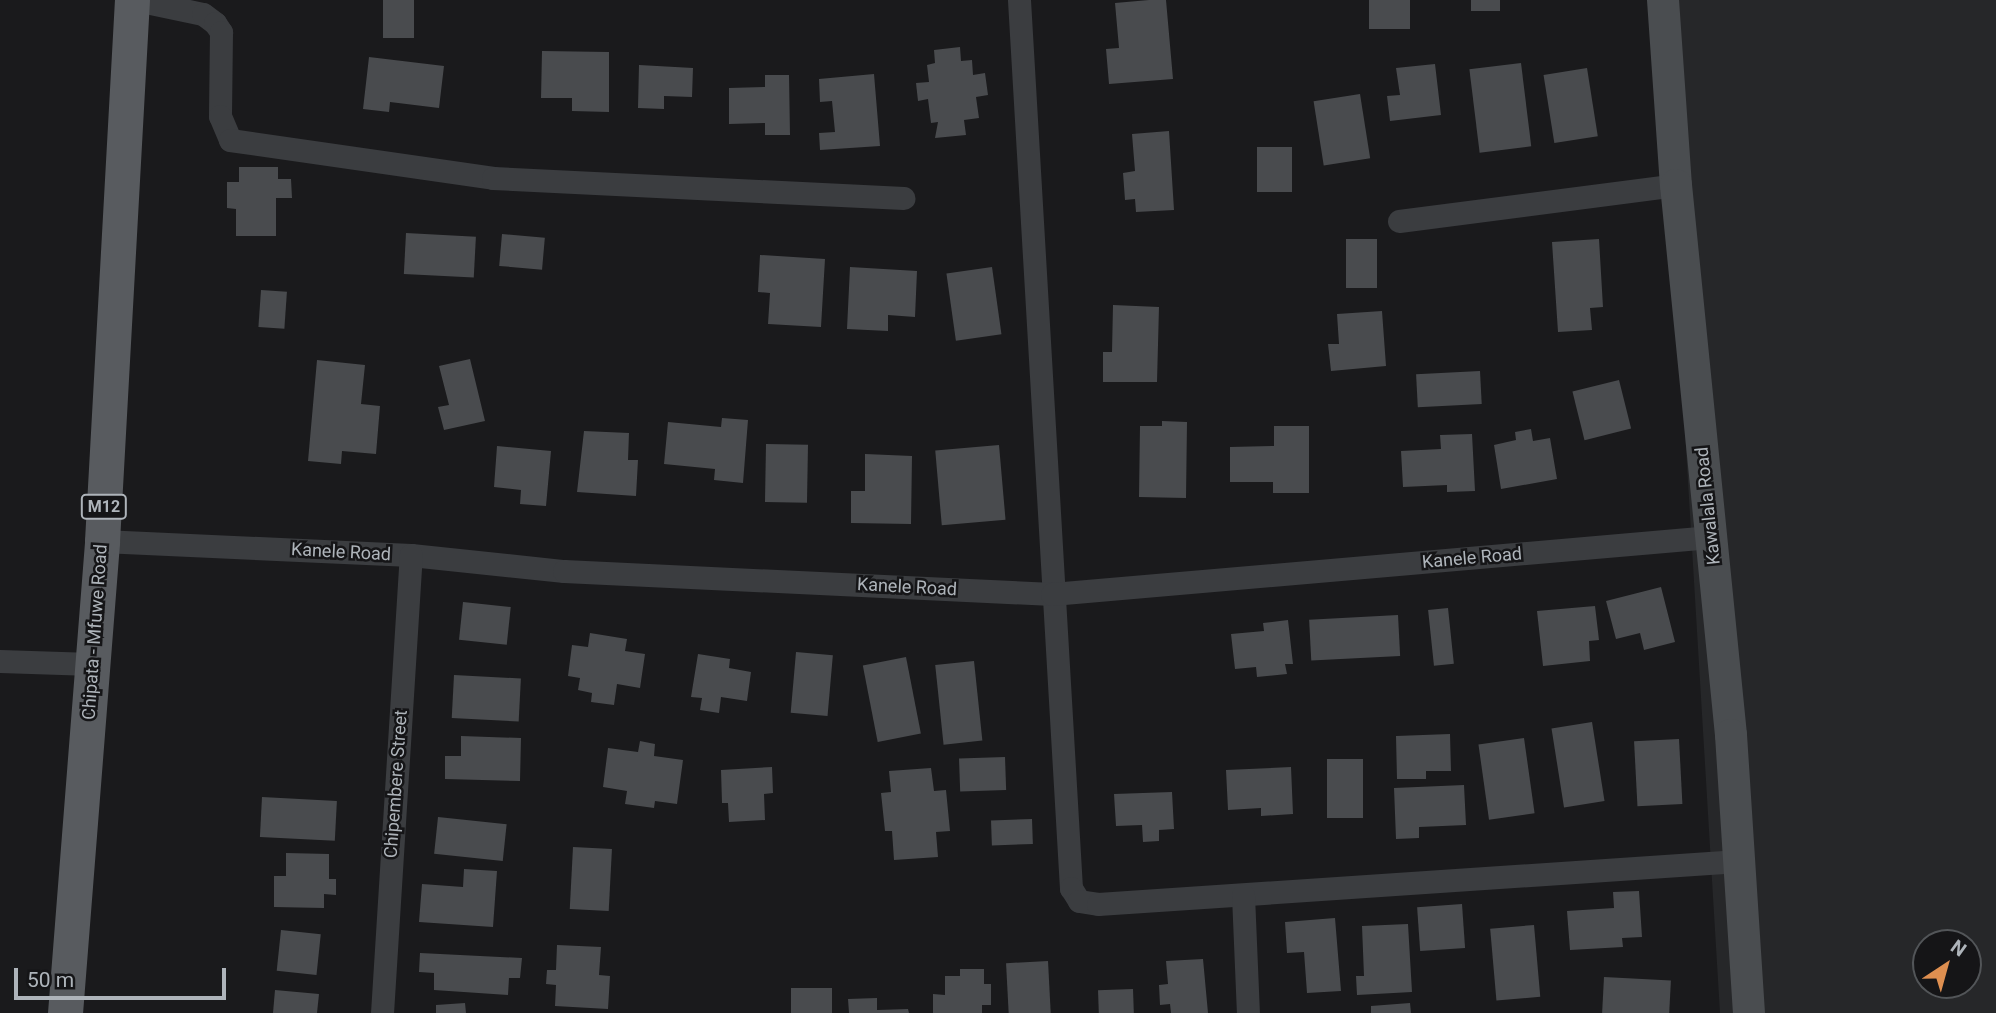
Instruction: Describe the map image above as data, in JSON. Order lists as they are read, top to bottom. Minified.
{"streets":{"main road":["M12","Chipata - Mfuwe Road"],"street":["Kawalala Road","Kanele Road","Chipembere Street"]},"crossings":[["Kawalala Road","Kanele Road"],["Kanele Road","Chipata - Mfuwe Road"],["Kanele Road","Chipembere Street"]],"scale_bar":"50 m","north":"top right"}
